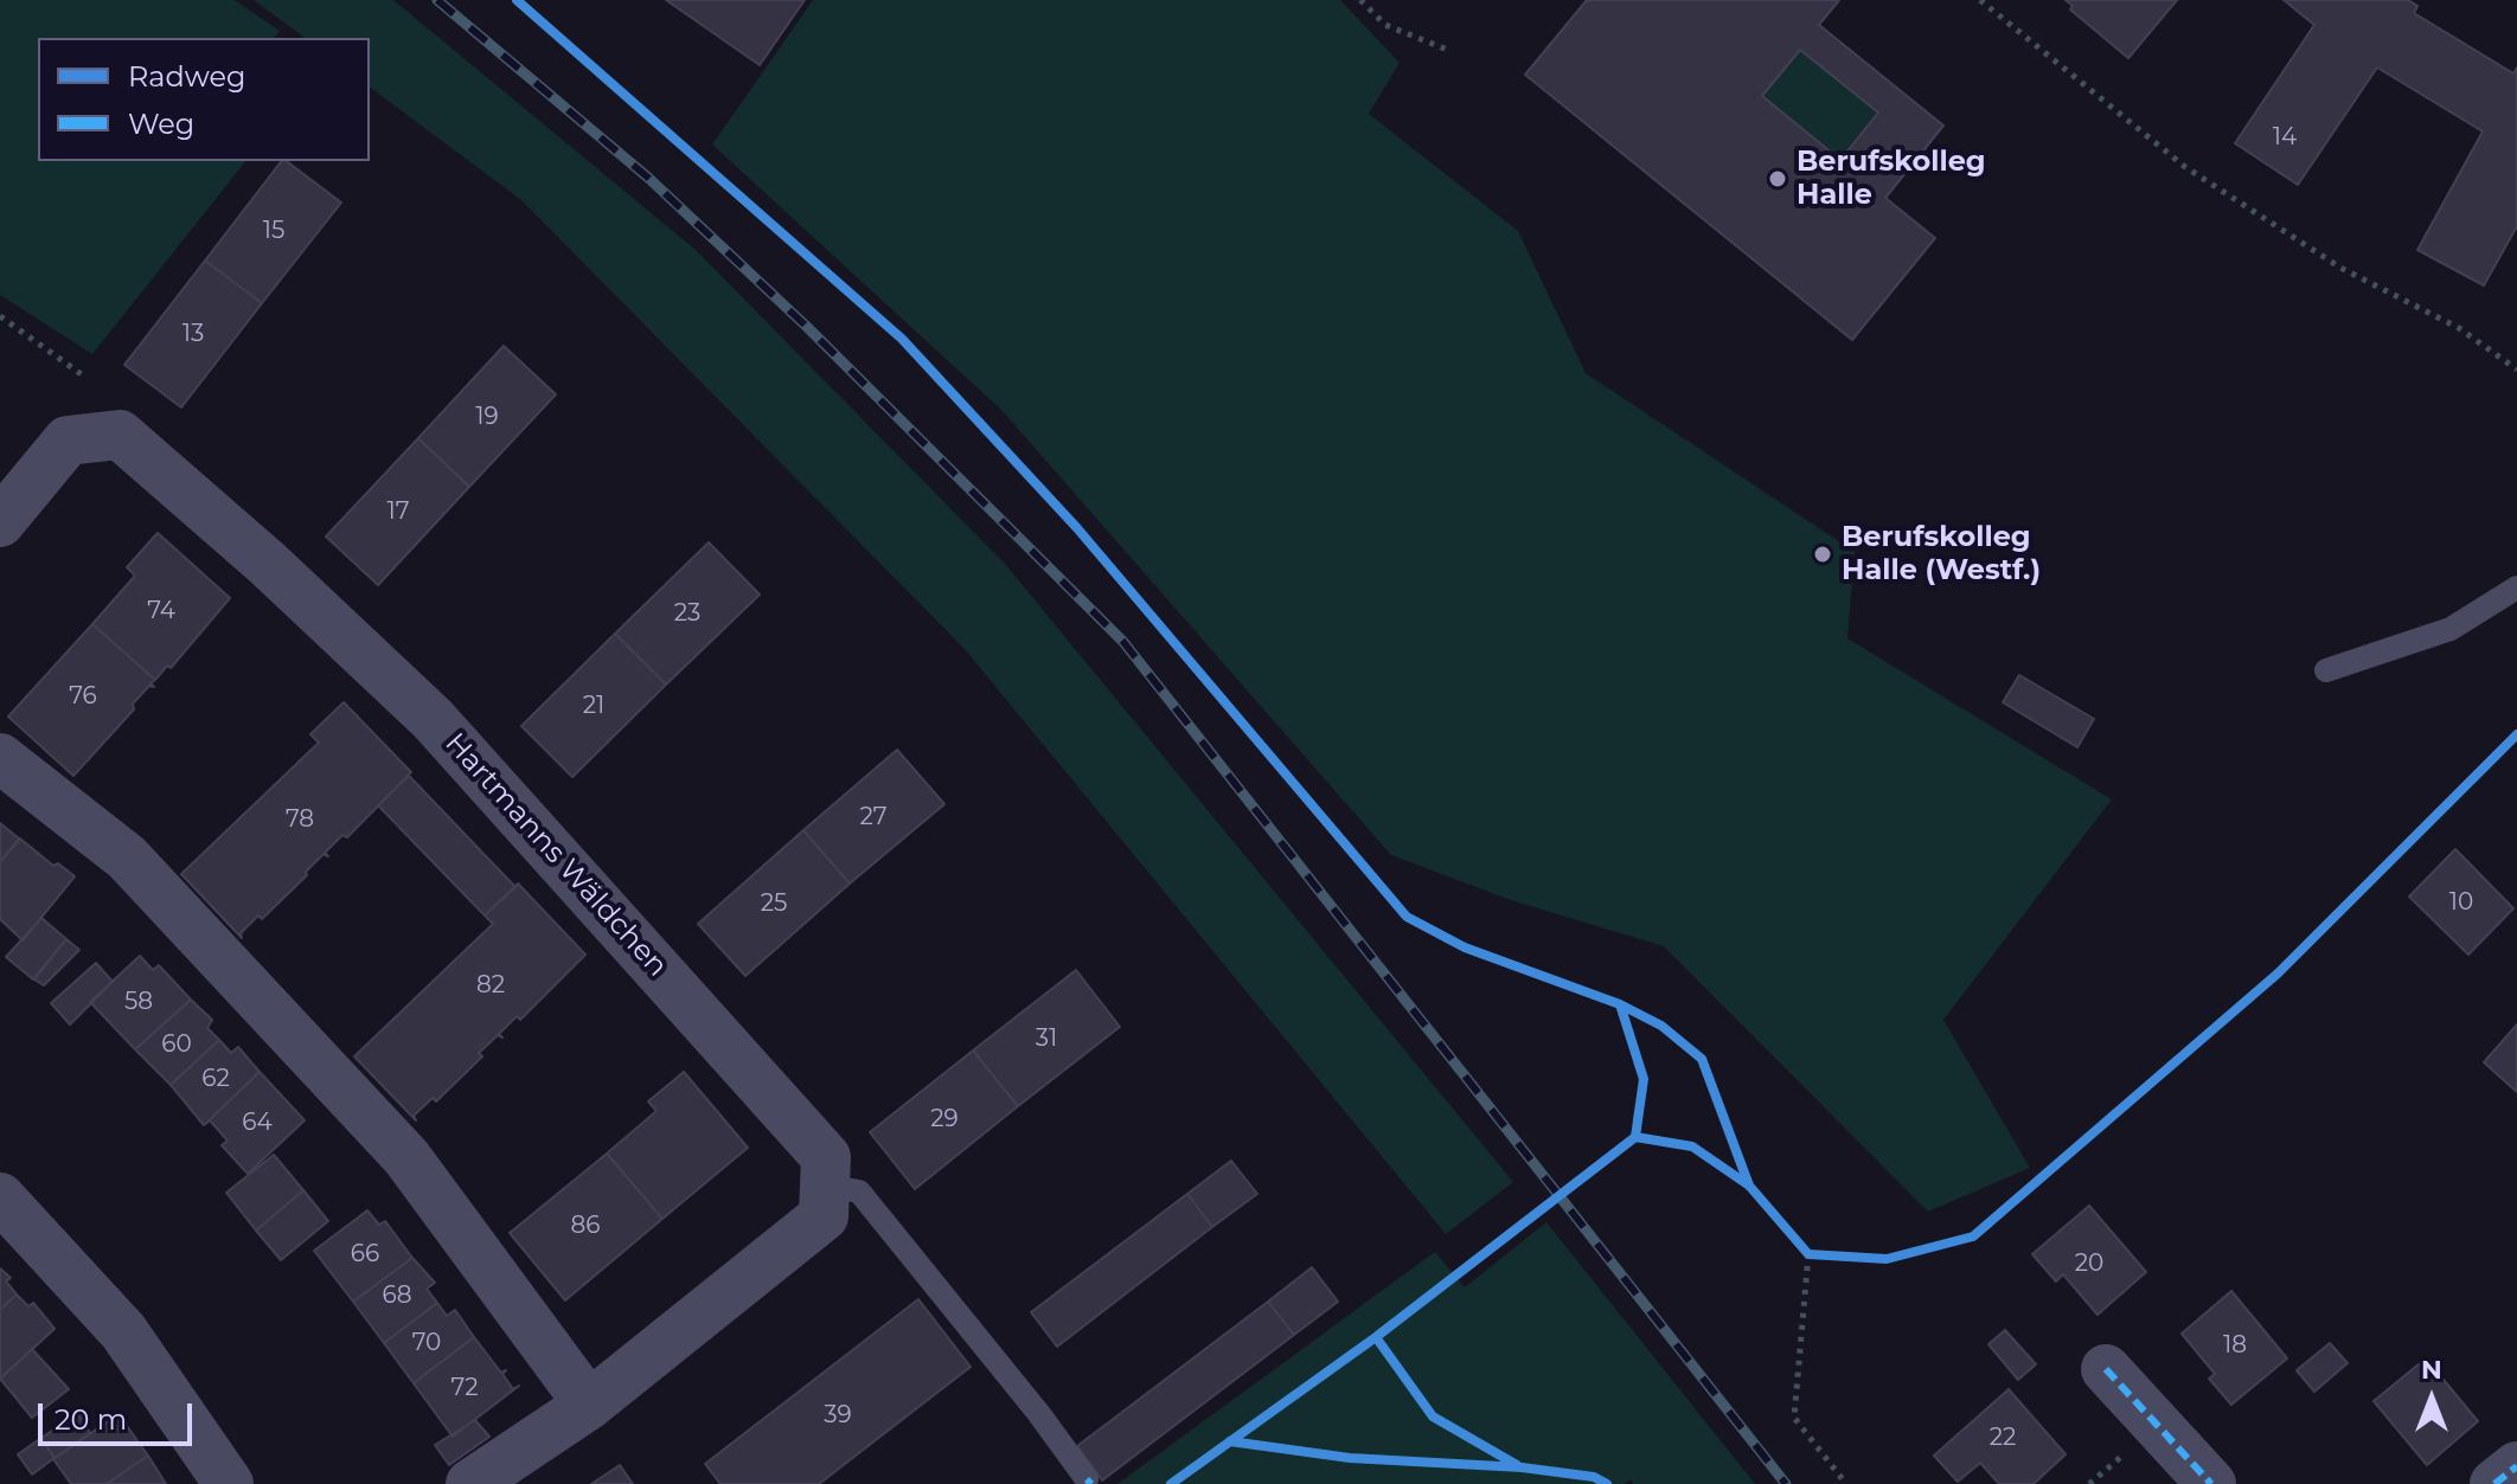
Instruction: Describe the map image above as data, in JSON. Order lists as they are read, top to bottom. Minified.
{"streets":{"street":["Hartmanns Wäldchen"]},"places":["Berufskolleg Halle","Berufskolleg Halle (Westf.)"],"house_numbers":["14","15","13","19","17","74","23","76","21","27","78","10","25","82","58","31","60","62","29","64","86","66","20","68","70","18","72","39","22"],"legend":["Radweg","Weg"],"scale_bar":"20 m","north":"top"}
